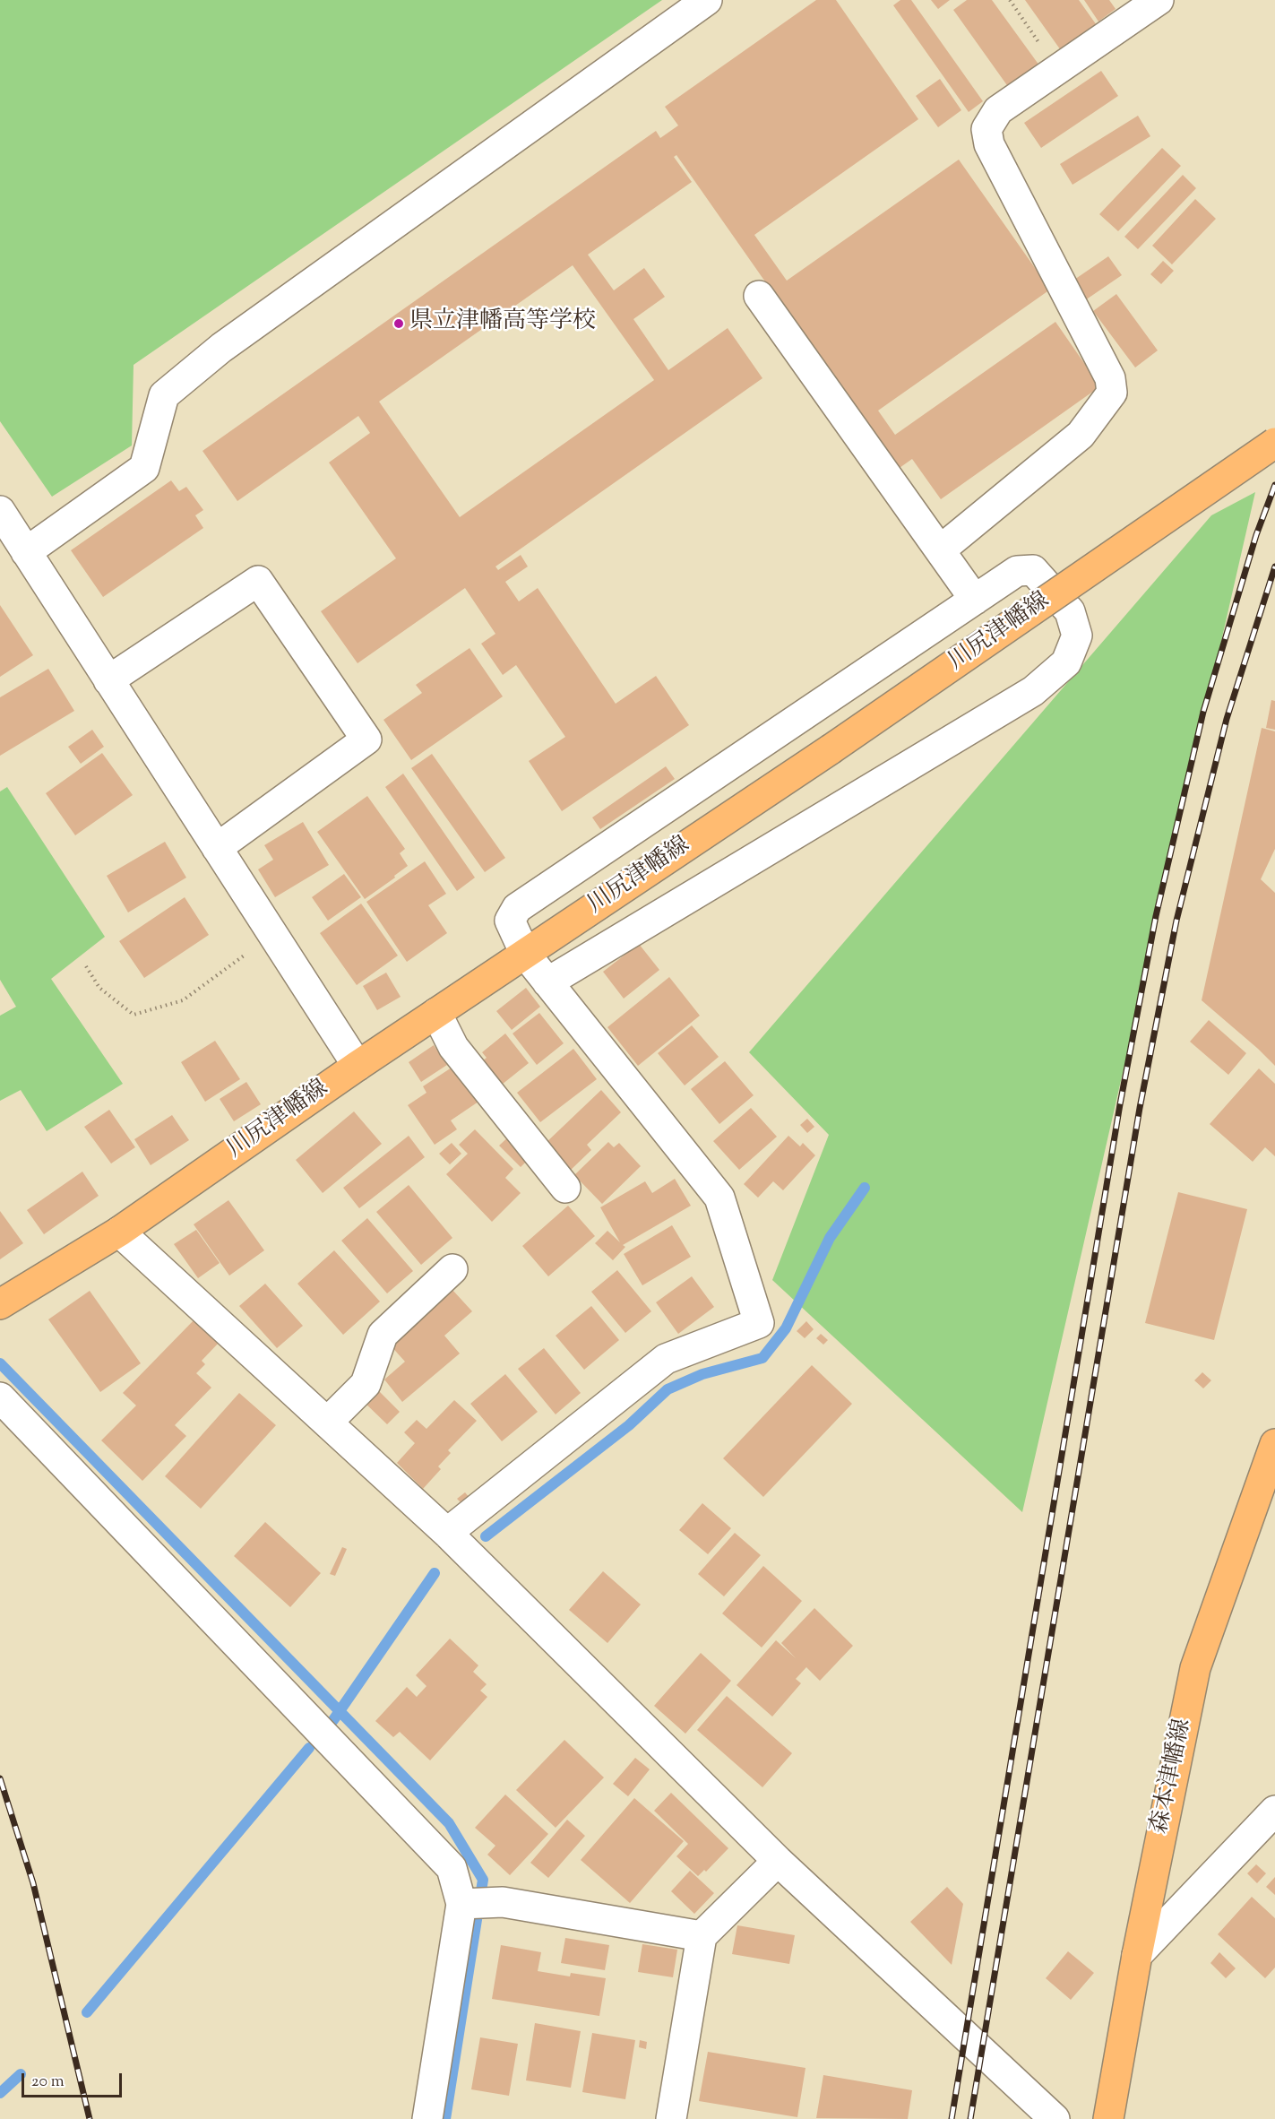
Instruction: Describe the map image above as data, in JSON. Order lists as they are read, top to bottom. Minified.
{"streets":{"main road":["川尻津幡線","森本津幡線"]},"places":["県立津幡高等学校"],"scale_bar":"20 m"}
